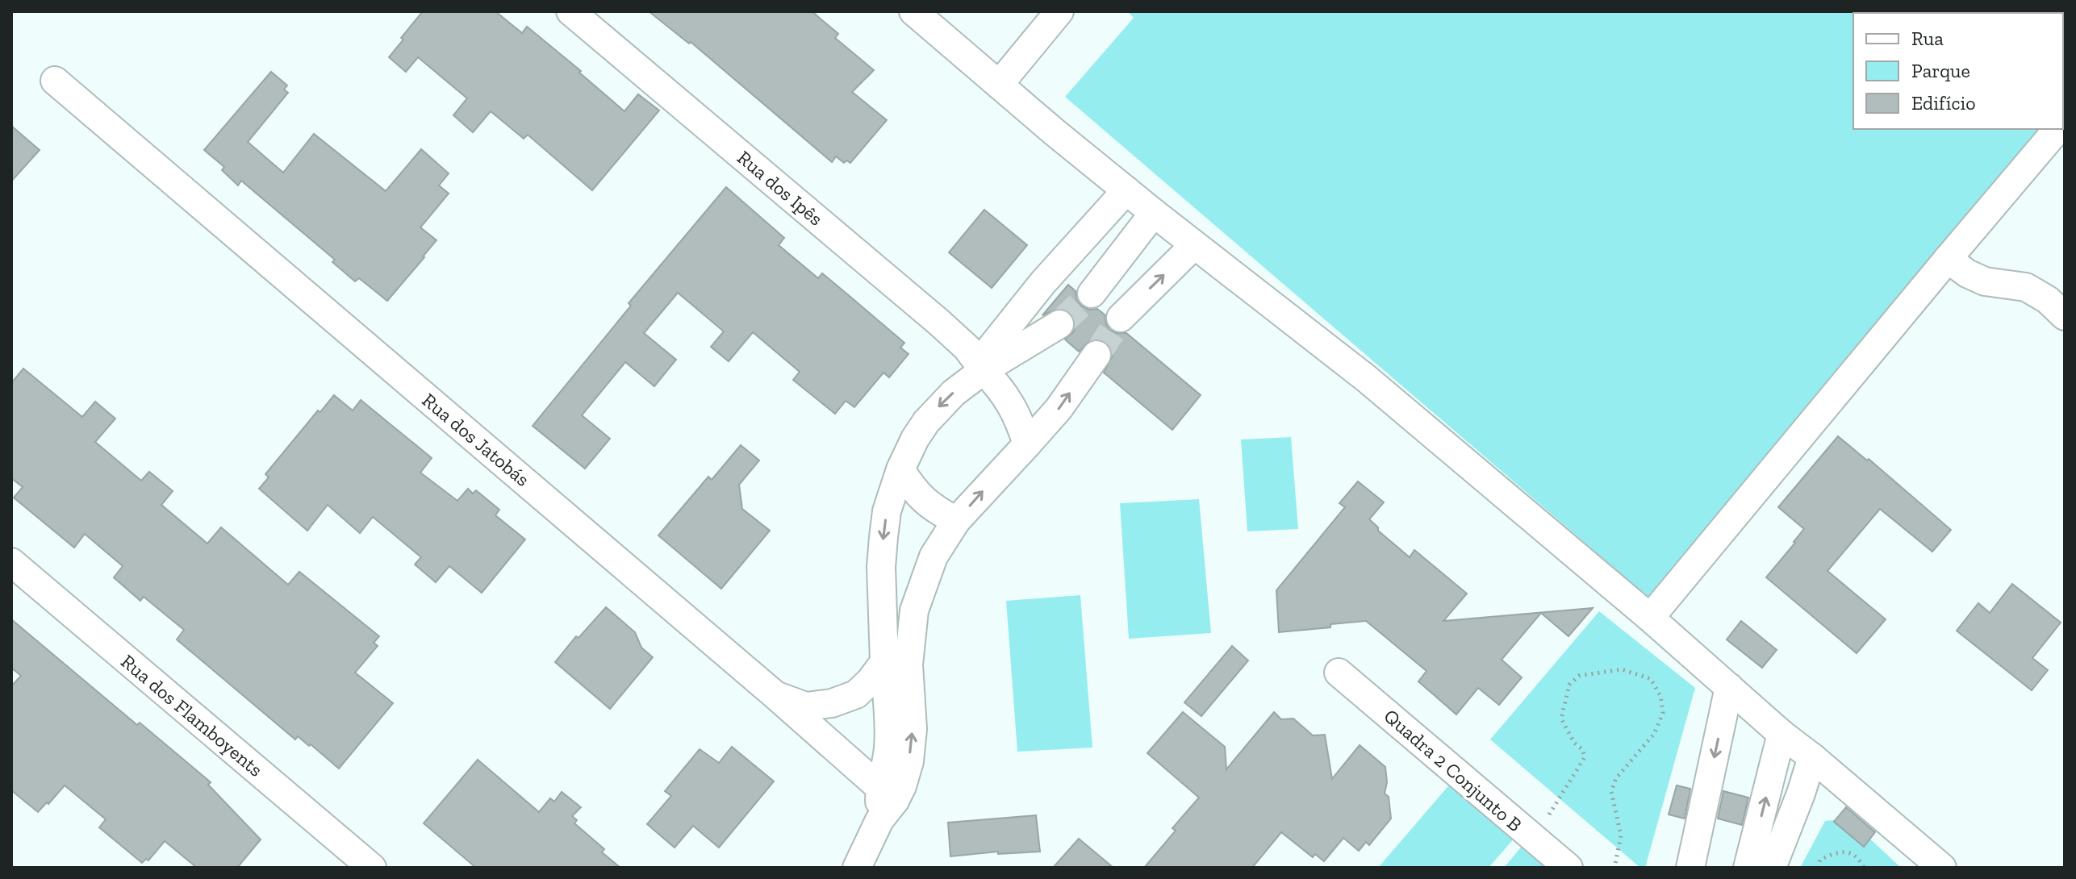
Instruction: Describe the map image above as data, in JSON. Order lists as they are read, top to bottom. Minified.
{"streets":{"street":["Rua dos Ipês","Rua dos Jatobás","Rua dos Flamboyents","Quadra 2 Conjunto B"]},"legend":["Rua","Parque","Edifício"]}
